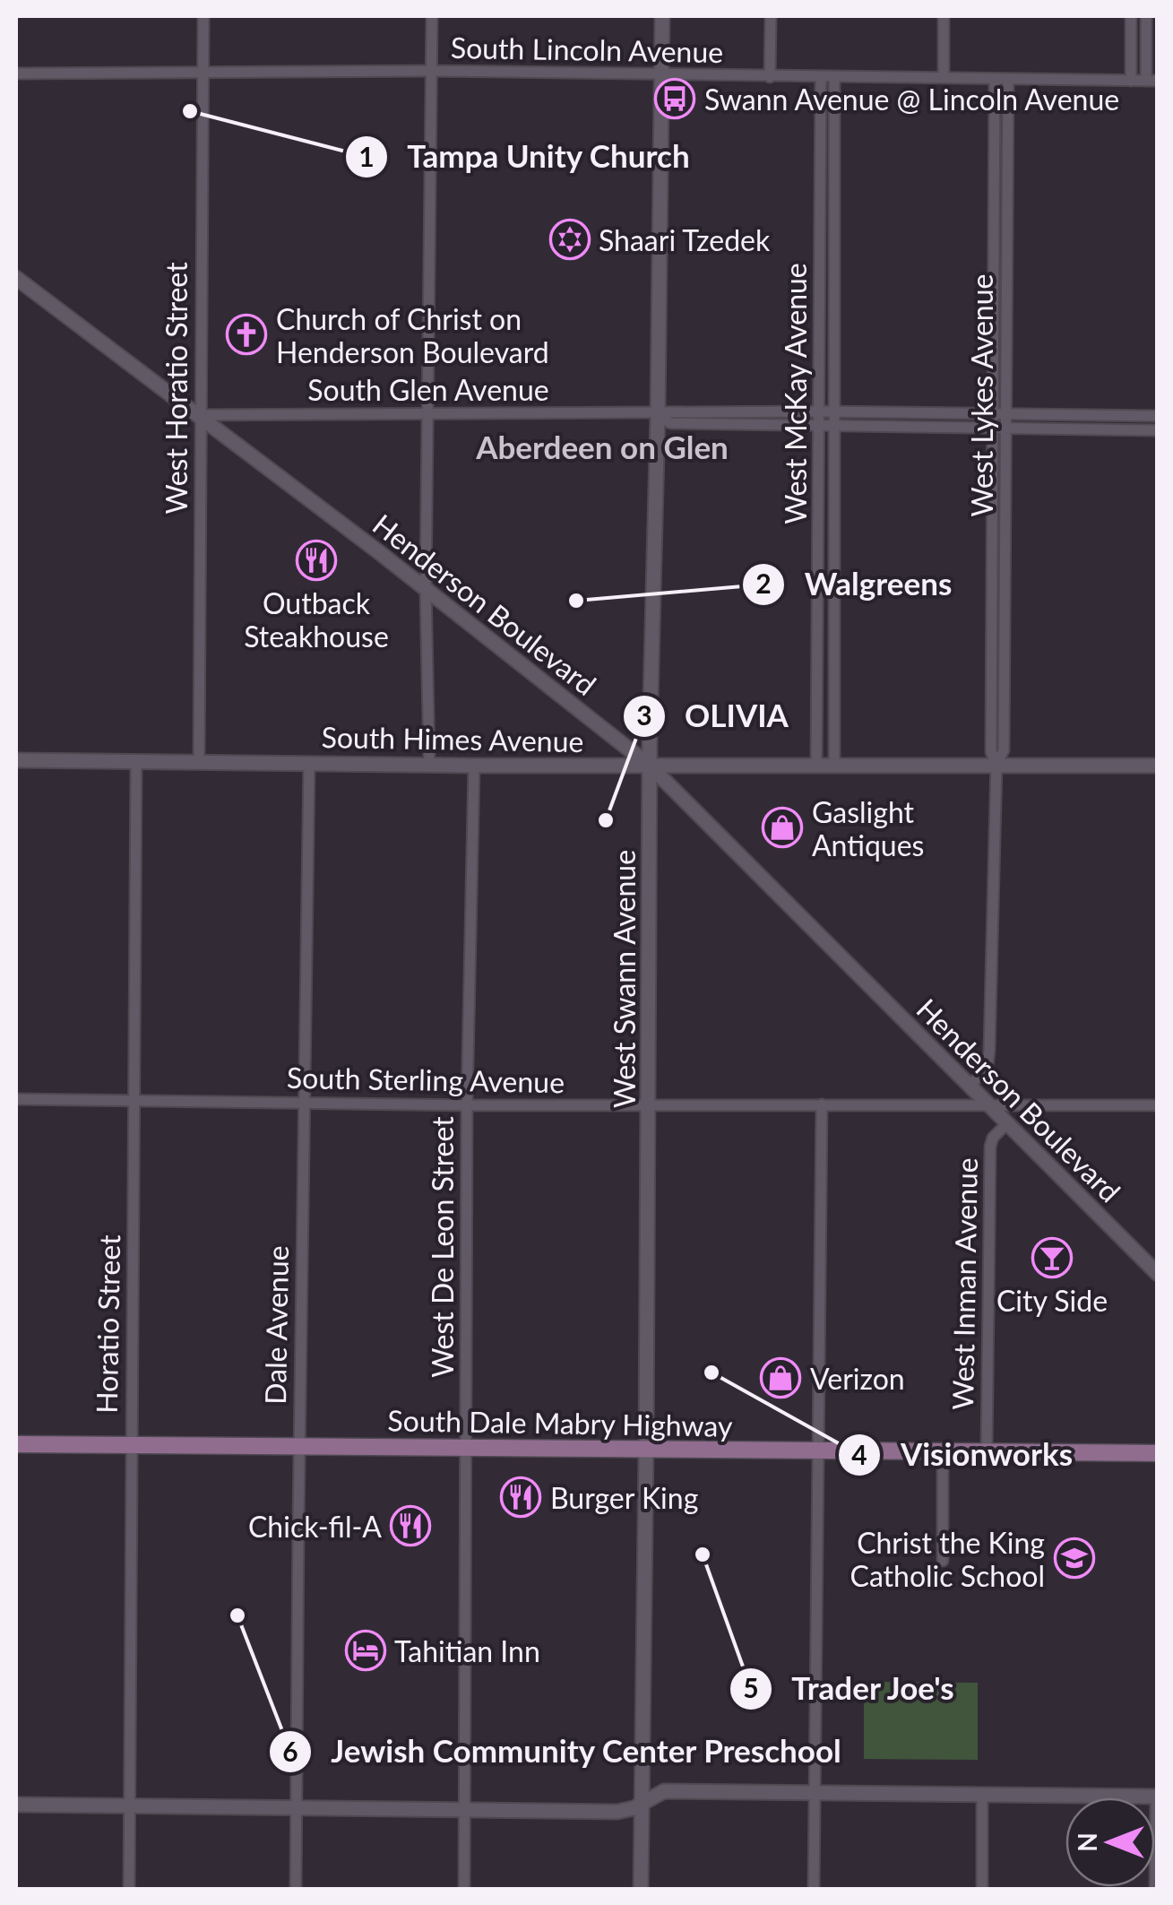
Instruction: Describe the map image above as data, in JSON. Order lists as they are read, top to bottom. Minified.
{"streets":{"main road":["South Dale Mabry Highway"],"street":["South Lincoln Avenue","West Horatio Street","South Glen Avenue","West McKay Avenue","West Lykes Avenue","Henderson Boulevard","South Himes Avenue","West Swann Avenue","South Sterling Avenue","West De Leon Street","West Inman Avenue","Horatio Street","Dale Avenue"]},"crossings":[["South Lincoln Avenue","West Horatio Street"],["South Lincoln Avenue","West McKay Avenue"],["South Lincoln Avenue","West Lykes Avenue"],["South Lincoln Avenue","West Swann Avenue"],["West Horatio Street","South Glen Avenue"],["West Horatio Street","Henderson Boulevard"],["West Horatio Street","South Himes Avenue"],["South Glen Avenue","West McKay Avenue"],["South Glen Avenue","West Lykes Avenue"],["South Glen Avenue","Henderson Boulevard"],["South Glen Avenue","West Swann Avenue"],["West McKay Avenue","South Himes Avenue"],["West Lykes Avenue","Henderson Boulevard"],["West Lykes Avenue","South Himes Avenue"],["Henderson Boulevard","South Himes Avenue"],["Henderson Boulevard","West Swann Avenue"],["Henderson Boulevard","South Sterling Avenue"],["Henderson Boulevard","West Inman Avenue"],["South Himes Avenue","West Swann Avenue"],["South Himes Avenue","West De Leon Street"],["South Himes Avenue","Horatio Street"],["South Himes Avenue","Dale Avenue"],["West Swann Avenue","South Sterling Avenue"],["West Swann Avenue","South Dale Mabry Highway"],["South Sterling Avenue","West De Leon Street"],["South Sterling Avenue","Horatio Street"],["South Sterling Avenue","Dale Avenue"],["West De Leon Street","South Dale Mabry Highway"],["West Inman Avenue","South Dale Mabry Highway"],["Horatio Street","South Dale Mabry Highway"],["Dale Avenue","South Dale Mabry Highway"]],"districts":["Aberdeen on Glen"],"places":{"bus stop":["Swann Avenue @ Lincoln Avenue"],"other":["Tampa Unity Church","Walgreens","OLIVIA","Visionworks","Trader Joe's","Jewish Community Center Preschool"],"synagogue":["Shaari Tzedek"],"church":["Church of Christ on Henderson Boulevard"],"restaurant":["Outback Steakhouse","Burger King","Chick-fil-A"],"shop":["Gaslight Antiques","Verizon"],"bar":["City Side"],"school or university":["Christ the King Catholic School"],"hotel":["Tahitian Inn"]},"north":"left"}
